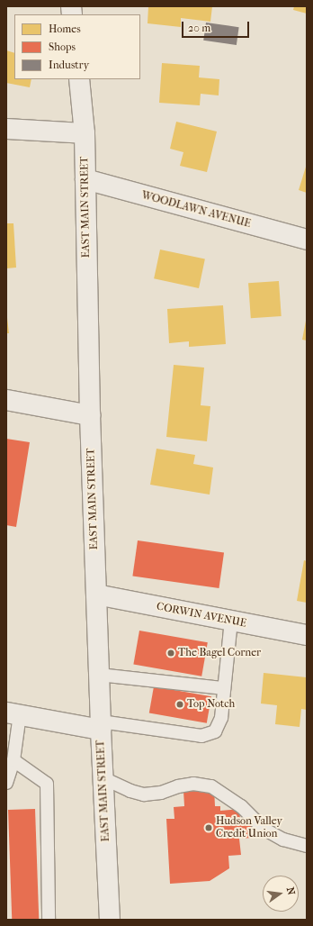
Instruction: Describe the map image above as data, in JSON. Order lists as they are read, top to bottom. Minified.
{"streets":{"main road":["EAST MAIN STREET","WOODLAWN AVENUE","CORWIN AVENUE"]},"crossings":[["EAST MAIN STREET","WOODLAWN AVENUE"],["EAST MAIN STREET","CORWIN AVENUE"]],"places":["The Bagel Corner","Top Notch","Hudson Valley Credit Union"],"legend":["Homes","Shops","Industry"],"scale_bar":"20 m","north":"right"}
